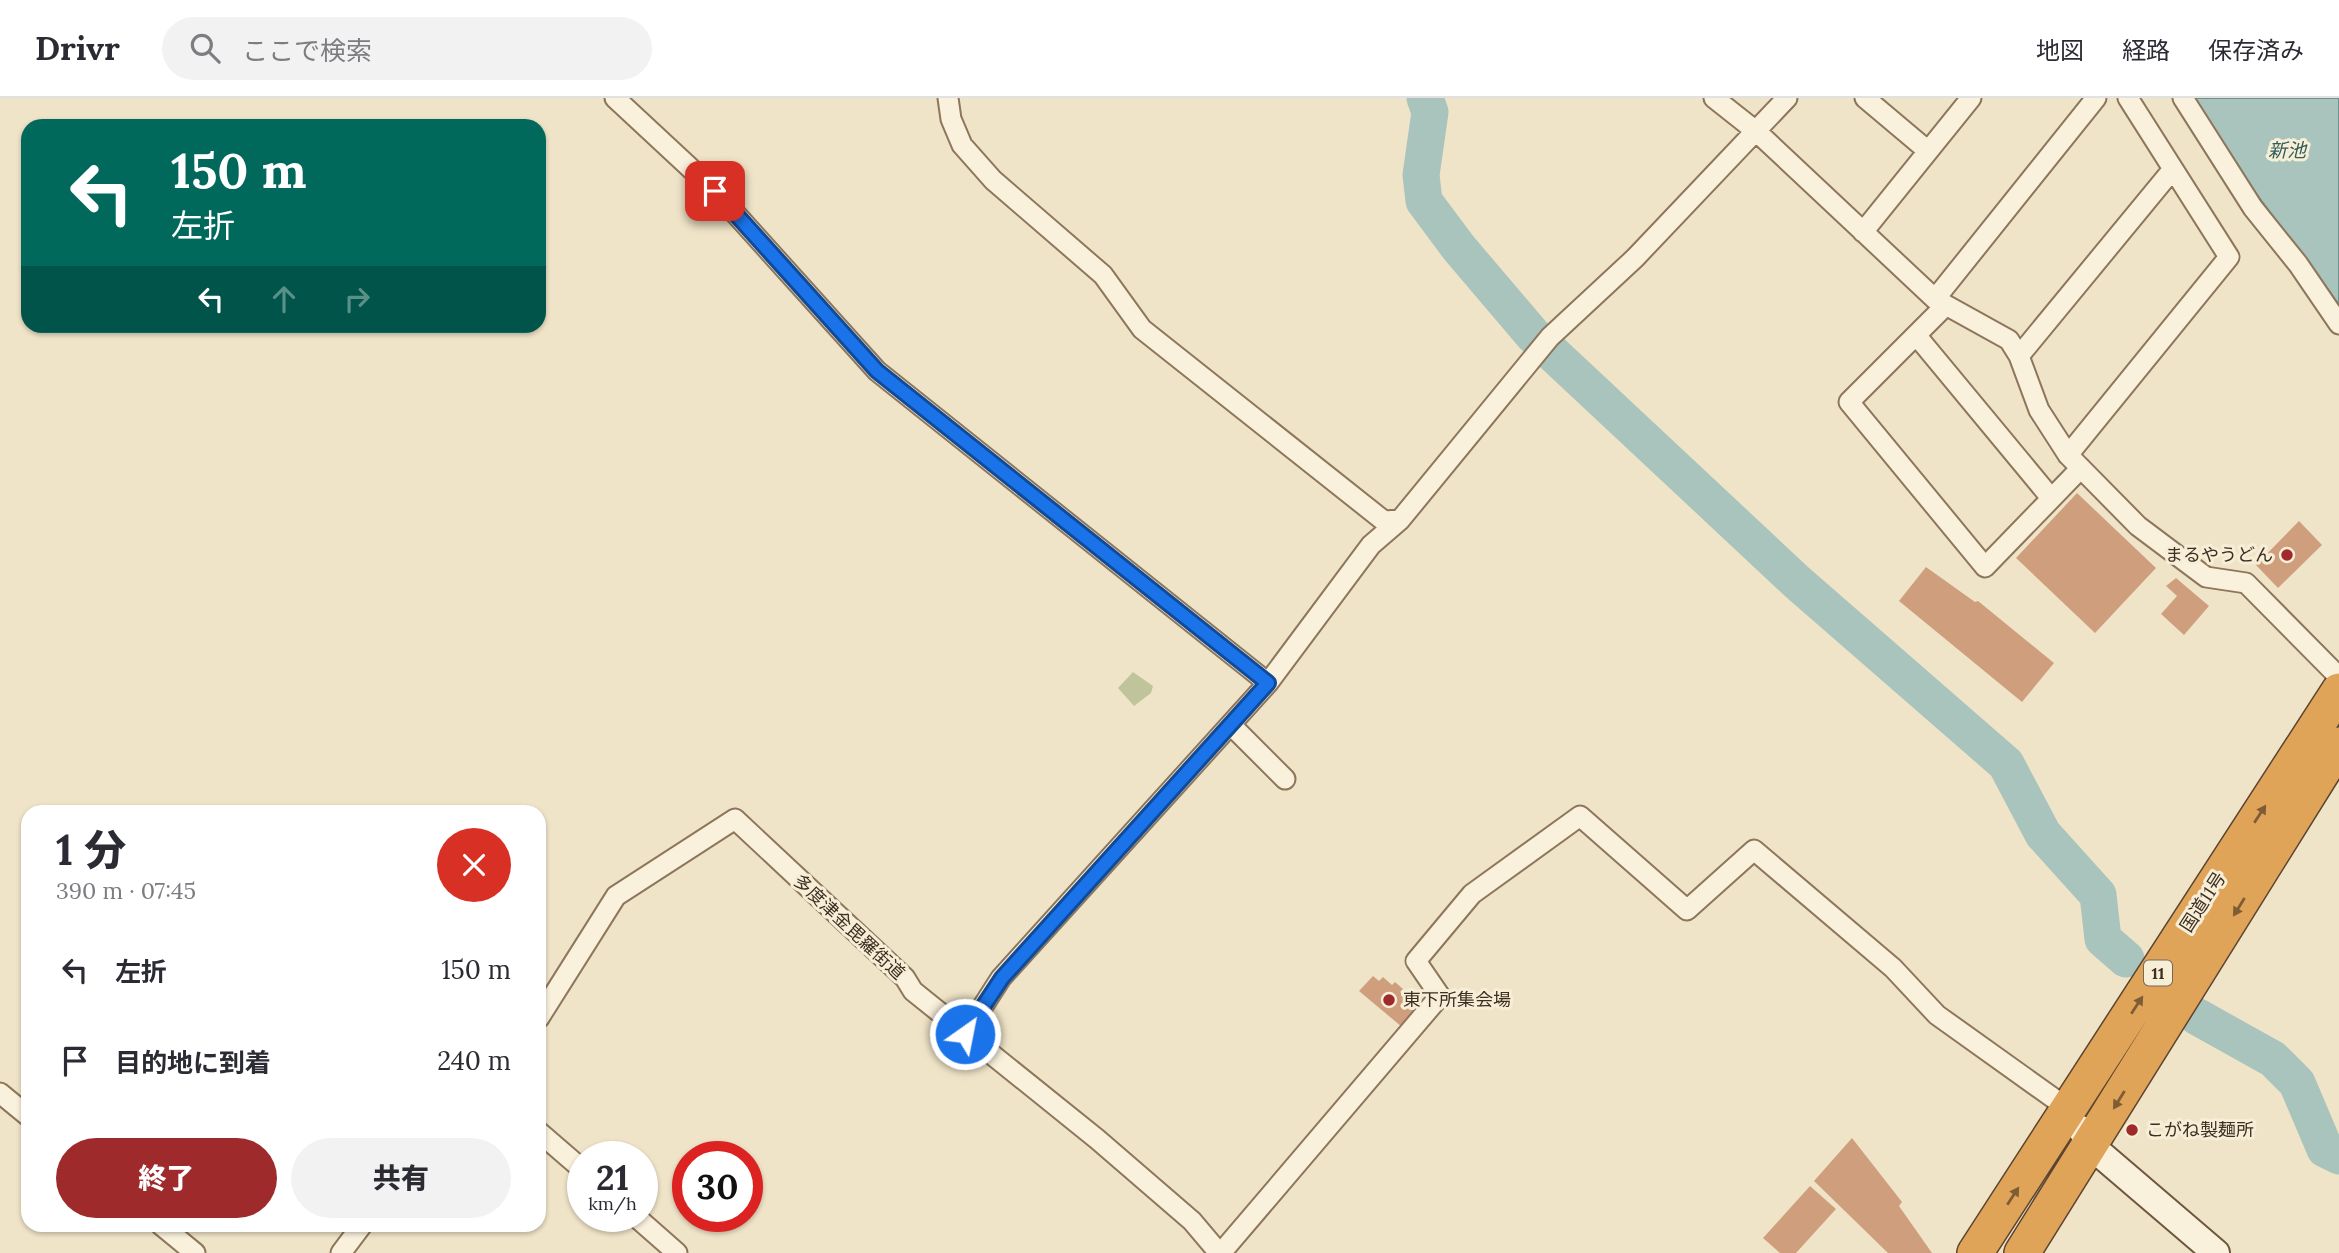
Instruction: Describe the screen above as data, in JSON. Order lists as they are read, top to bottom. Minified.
{"streets":{"highway":["国道11号","11"],"street":["多度津金毘羅街道"]},"water":["新池"],"places":["まるやうどん","東下所集会場","こがね製麺所"],"page":{"header":"Drivr","search":"ここで検索","nav":["地図","経路","保存済み"],"turn":["150 m","左折"],"heading":["1 分","390 m · 07:45"],"list":[{"name":"左折","value":"150 m"},{"name":"目的地に到着","value":"240 m"}],"buttons":["終了","共有"],"speed":"21 km/h","limit":"30"}}
